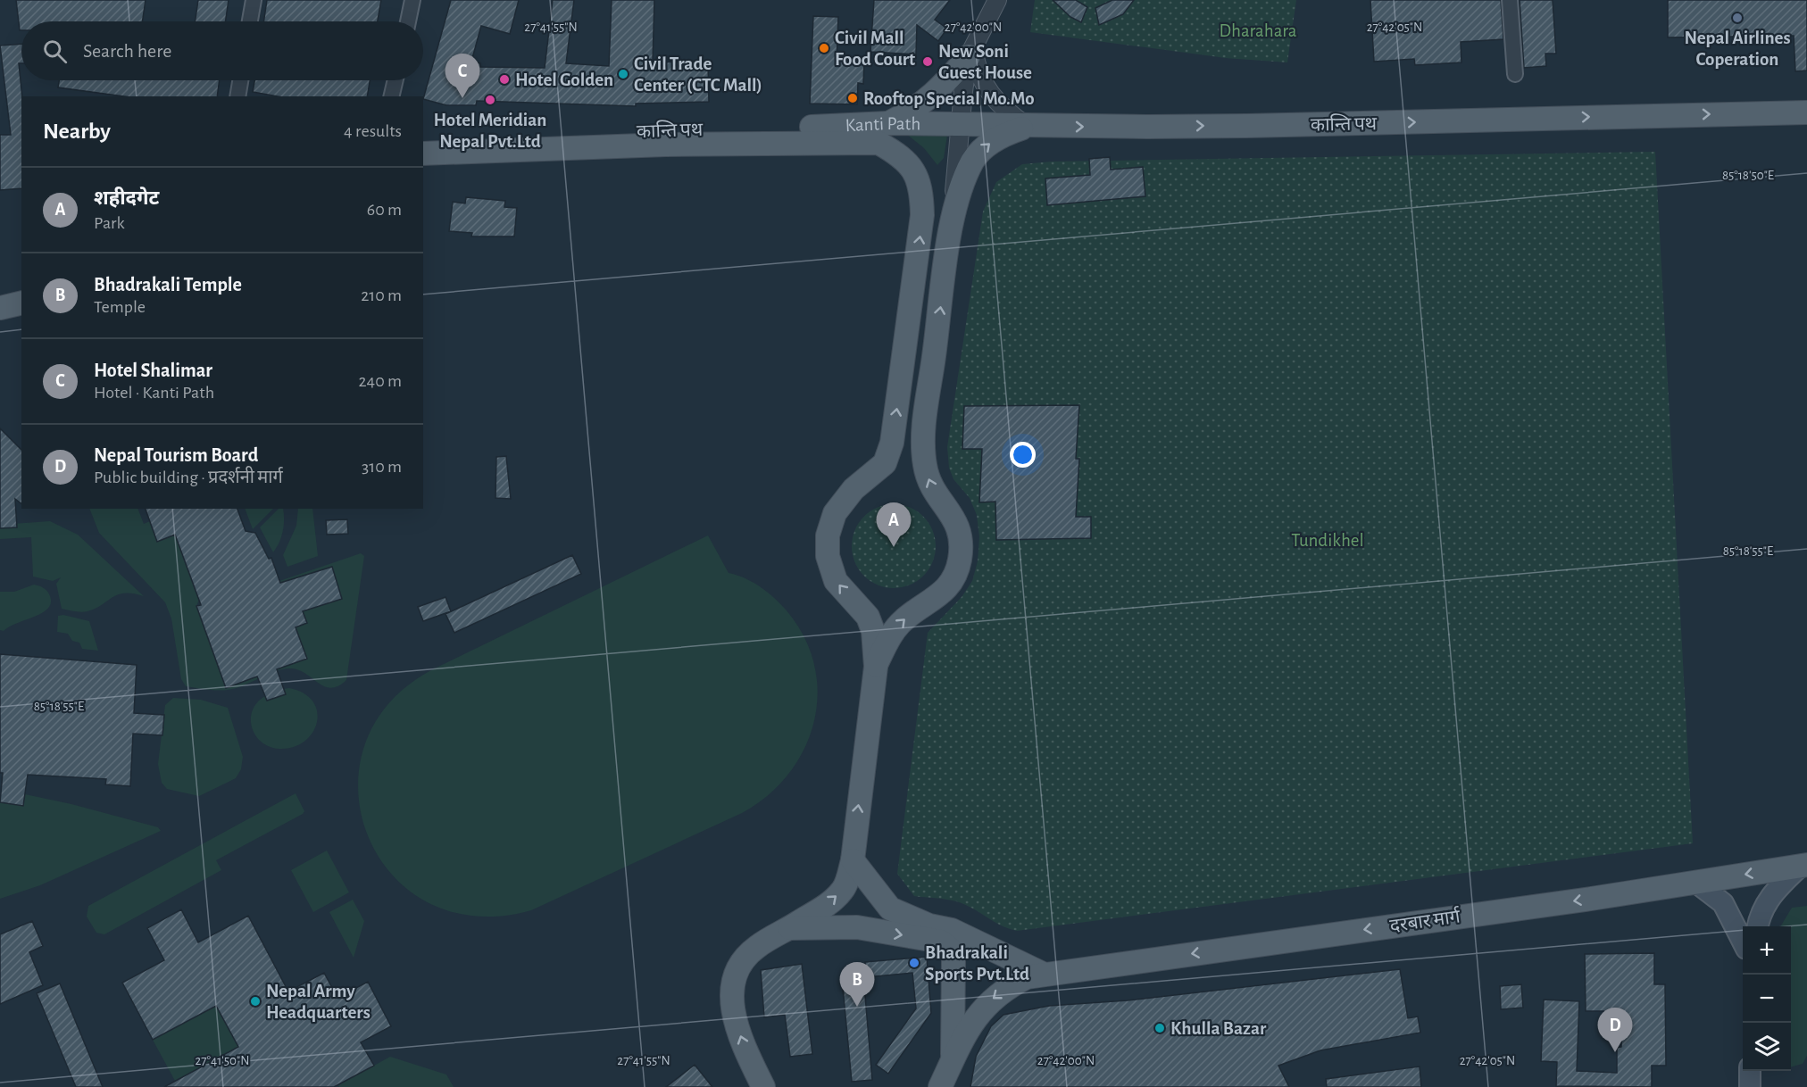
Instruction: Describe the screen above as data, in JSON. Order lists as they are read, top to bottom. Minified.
{"streets":{"main road":["कान्ति पथ","Kanti Path","दरबार मार्ग"]},"crossings":[["कान्ति पथ","Kanti Path"]],"one_way":["कान्ति पथ","दरबार मार्ग"],"parks":["Dharahara","Tundikhel"],"places":["Nepal Airlines Coperation","Civil Mall Food Court","New Soni Guest House","Civil Trade Center (CTC Mall)","Hotel Golden","Rooftop Special Mo.Mo","Hotel Meridian Nepal Pvt.Ltd","Bhadrakali Sports Pvt.Ltd","Nepal Army Headquarters","Khulla Bazar"],"page":{"search":"Search here","pins":["C","A","B","D"],"heading":["Nearby","4 results"],"list":[{"mark":"A","name":"शहीदगेट","note":"Park","value":"60 m"},{"mark":"B","name":"Bhadrakali Temple","note":"Temple","value":"210 m"},{"mark":"C","name":"Hotel Shalimar","note":"Hotel · Kanti Path","value":"240 m"},{"mark":"D","name":"Nepal Tourism Board","note":"Public building · प्रदर्शनी मार्ग","value":"310 m"}],"map_buttons":["+","−"]},"coordinates":["27°41'55\"N","27°42'00\"N","27°42'05\"N","85°18'50\"E","85°18'55\"E","27°41'50\"N"]}
